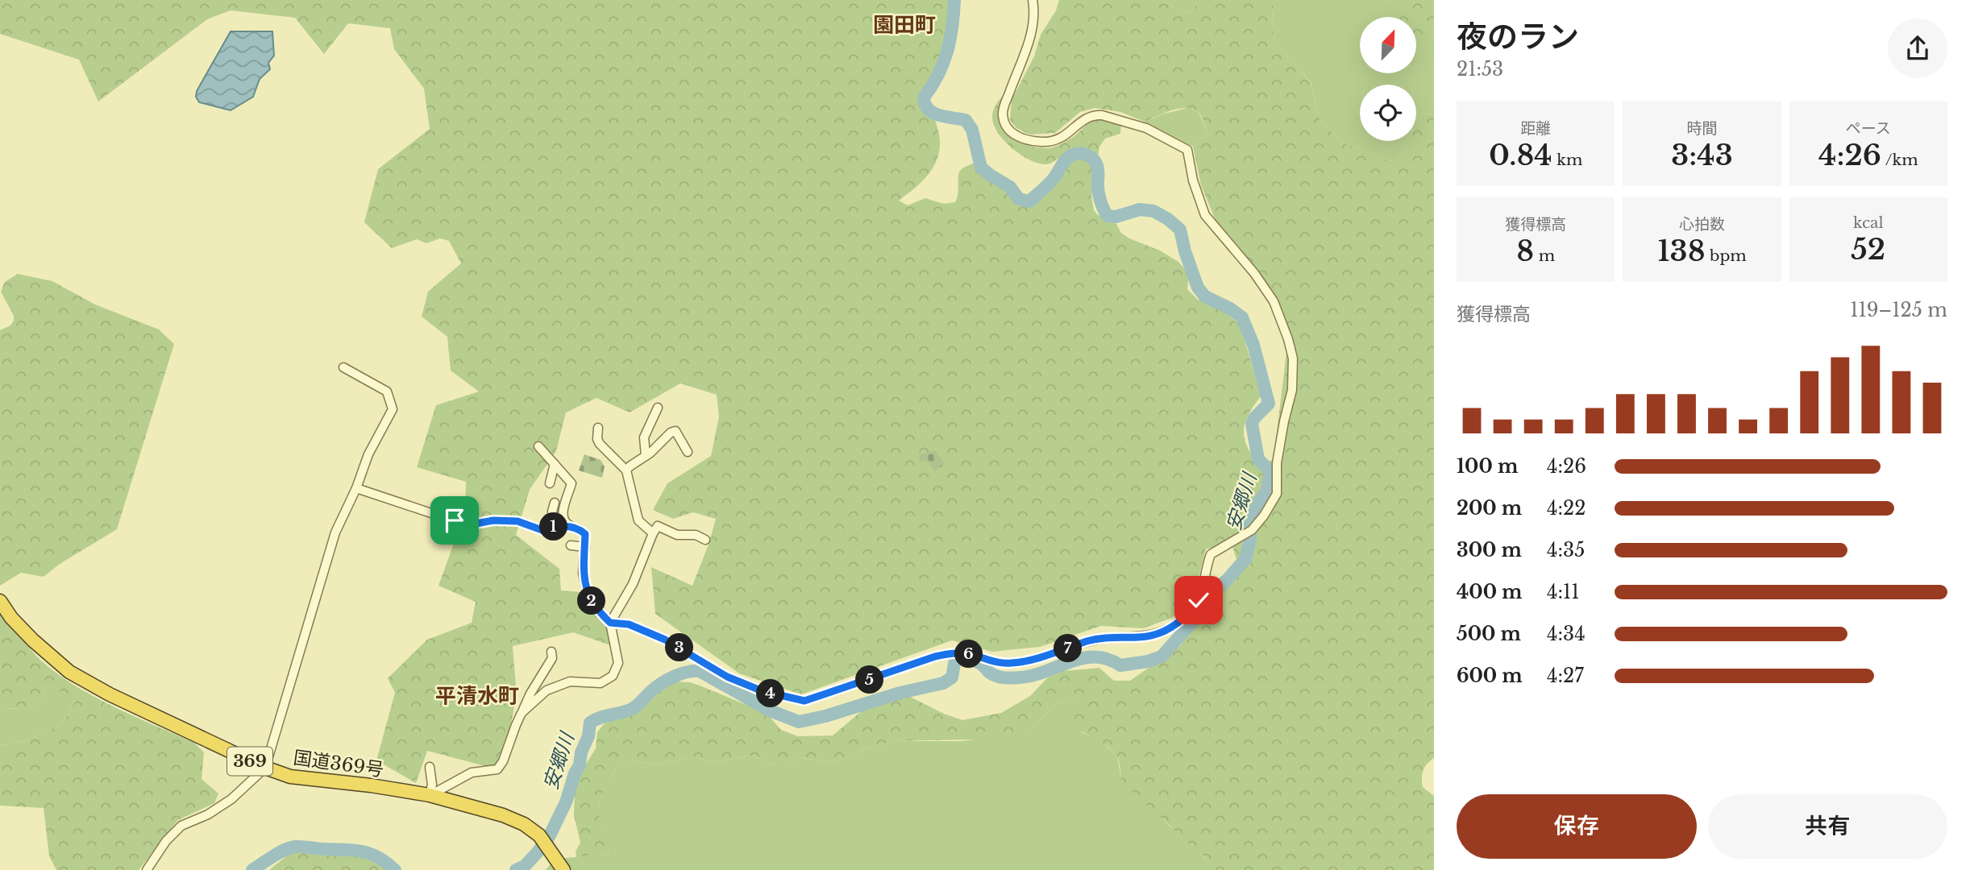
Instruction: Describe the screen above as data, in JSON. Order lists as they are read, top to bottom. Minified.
{"streets":{"highway":["369","国道369号"]},"districts":["園田町","平清水町"],"water":["安郷川"],"north":"top right","page":{"heading":["夜のラン","21:53"],"stats":[["距離","0.84 km"],["時間","3:43"],["ペース","4:26 /km"],["獲得標高","8 m"],["心拍数","138 bpm"],["kcal","52"]],"chart":["獲得標高","119–125 m"],"list":[{"name":"100 m","note":"4:26"},{"name":"200 m","note":"4:22"},{"name":"300 m","note":"4:35"},{"name":"400 m","note":"4:11"},{"name":"500 m","note":"4:34"},{"name":"600 m","note":"4:27"}],"pins":["1","2","3","7","6","5","4"],"buttons":["保存","共有"]}}
